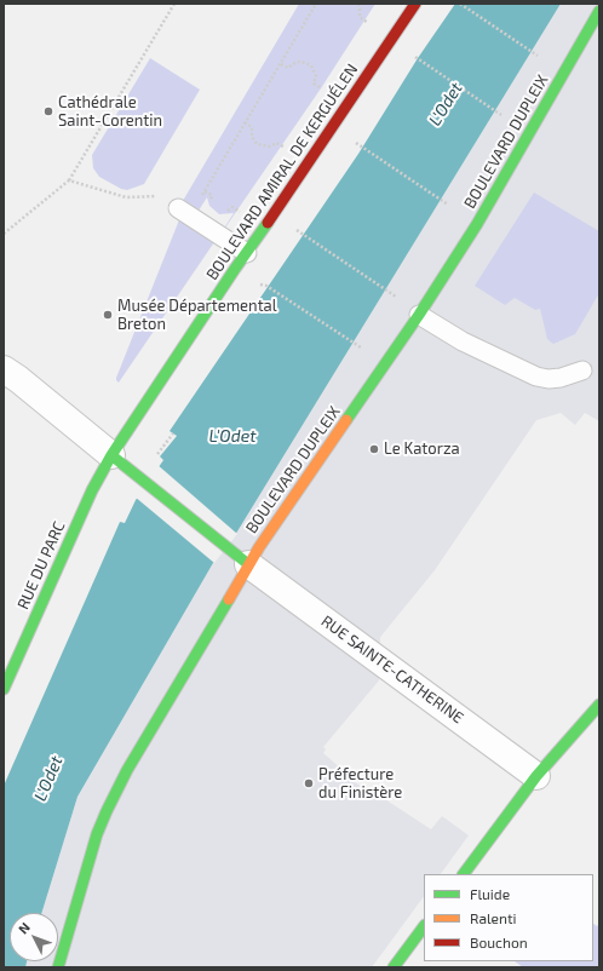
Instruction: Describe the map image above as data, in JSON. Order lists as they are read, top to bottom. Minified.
{"streets":{"main road":["BOULEVARD DUPLEIX","BOULEVARD AMIRAL DE KERGUÉLEN","RUE DU PARC"],"street":["RUE SAINTE-CATHERINE"]},"crossings":[["BOULEVARD DUPLEIX","RUE SAINTE-CATHERINE"],["BOULEVARD AMIRAL DE KERGUÉLEN","RUE DU PARC"]],"water":["L'Odet"],"places":["Cathédrale Saint-Corentin","Musée Départemental Breton","Le Katorza","Préfecture du Finistère"],"legend":["Fluide","Ralenti","Bouchon"],"north":"top left"}
